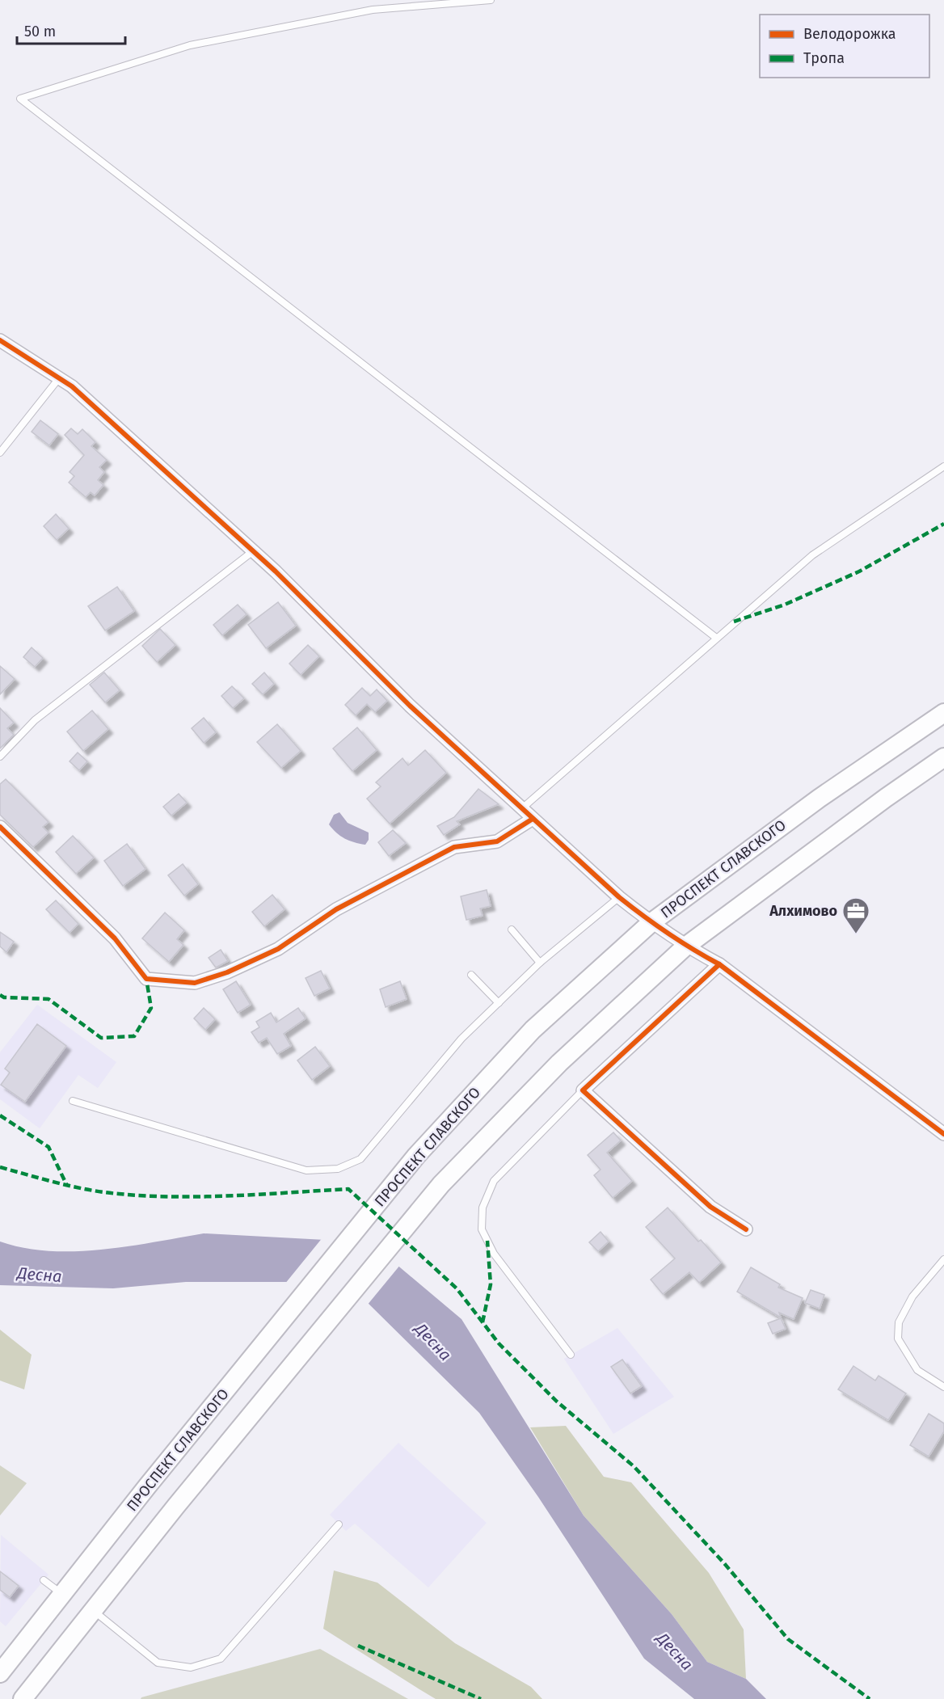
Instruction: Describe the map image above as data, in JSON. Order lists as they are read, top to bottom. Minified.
{"streets":{"main road":["ПРОСПЕКТ СЛАВСКОГО"]},"water":["Десна"],"places":{"office":["Алхимово"]},"legend":["Велодорожка","Тропа"],"scale_bar":"50 m"}
